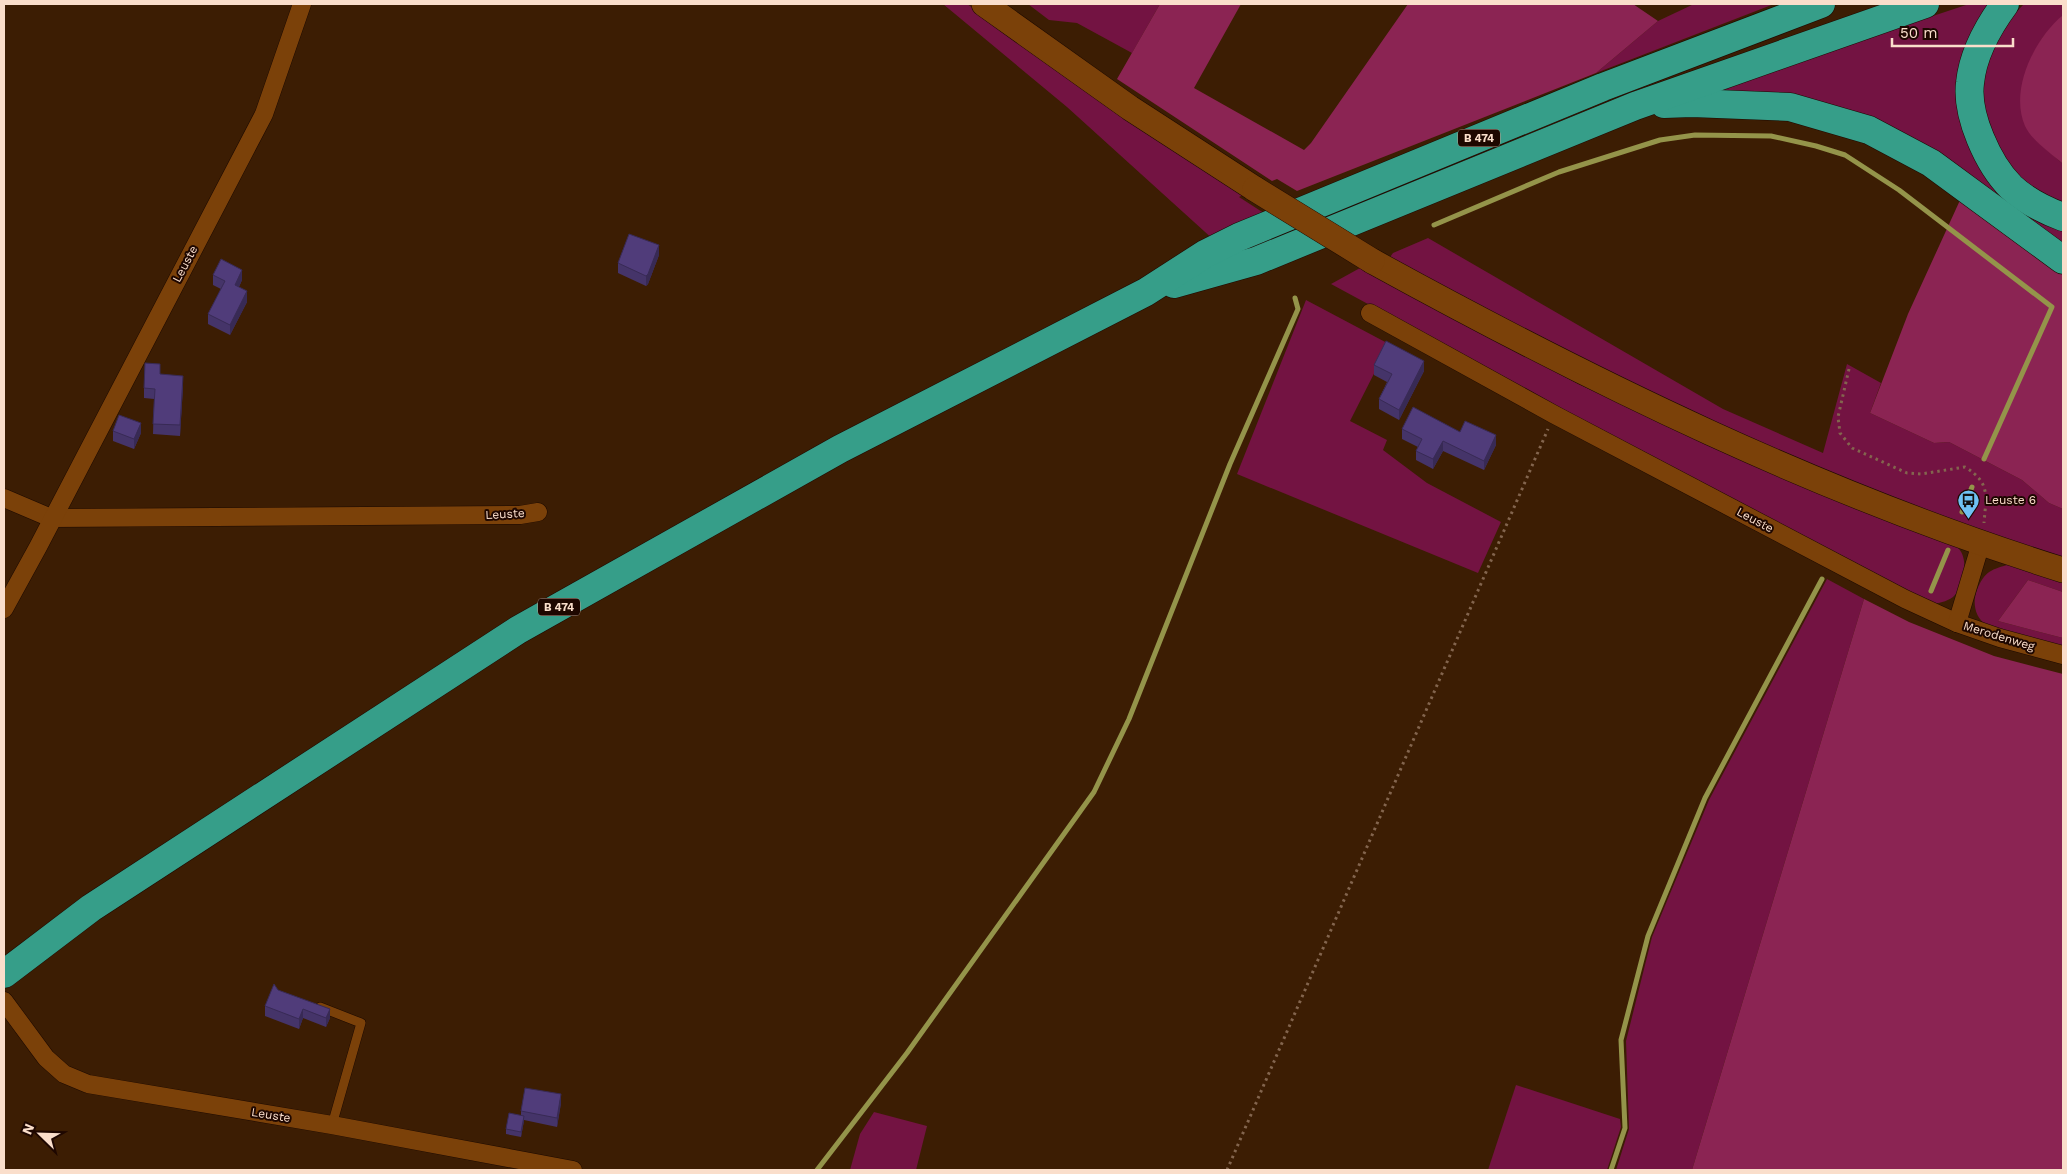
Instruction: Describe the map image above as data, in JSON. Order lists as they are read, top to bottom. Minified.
{"streets":{"highway":["B 474"],"street":["Leuste","Merodenweg"]},"crossings":[["Leuste","Merodenweg"]],"places":{"bus stop":["Leuste 6"]},"scale_bar":"50 m","north":"top left"}
